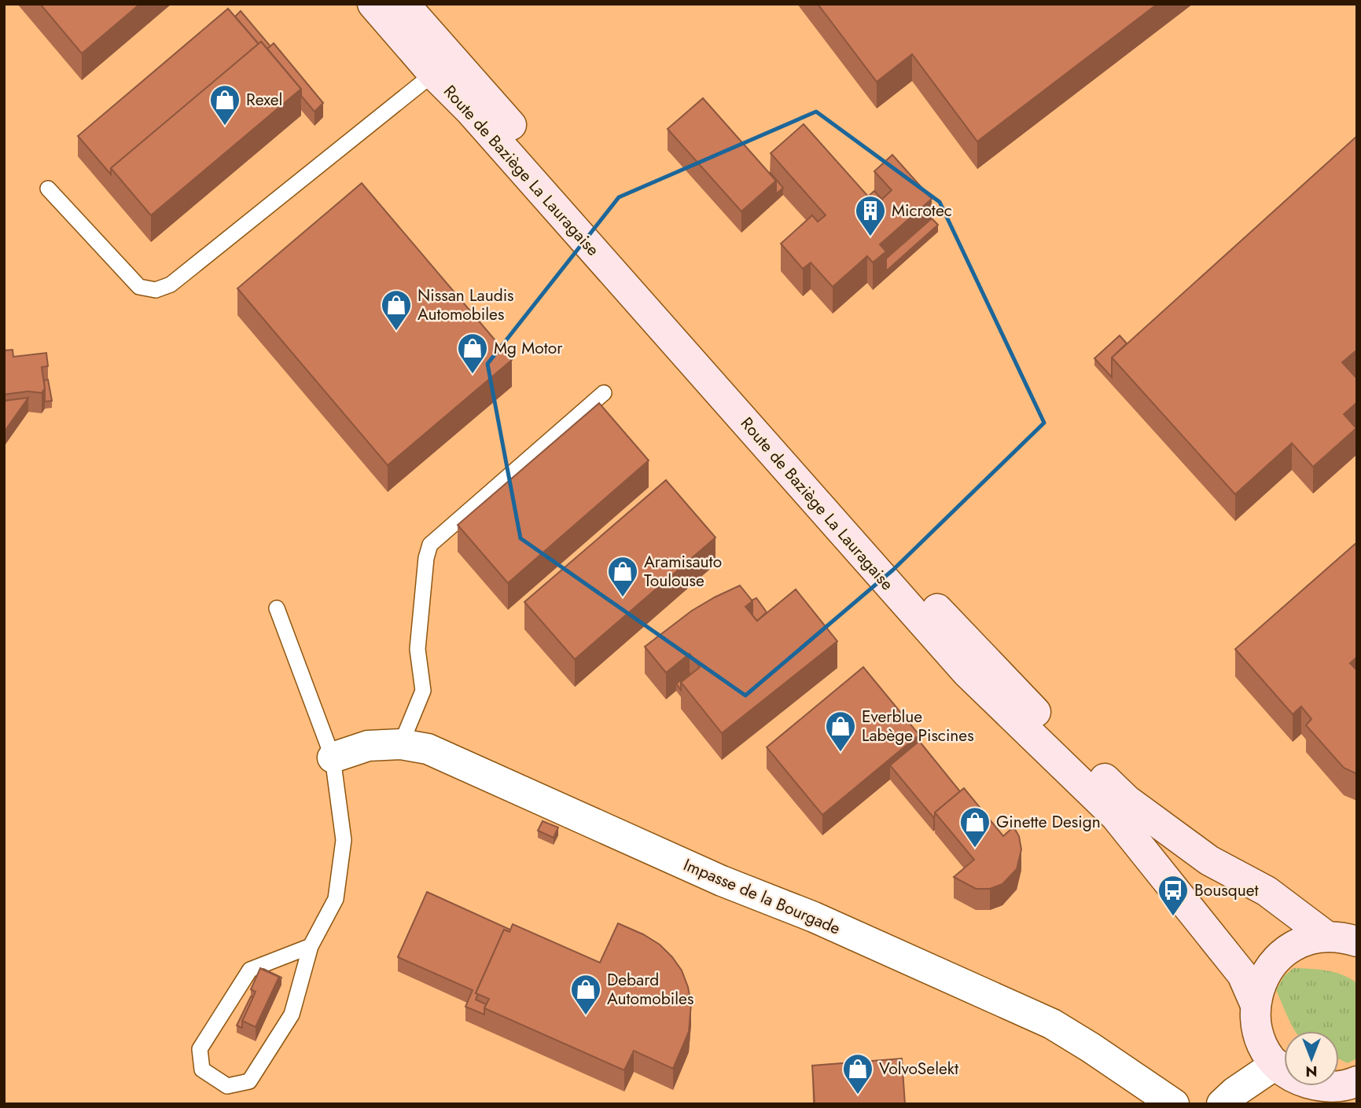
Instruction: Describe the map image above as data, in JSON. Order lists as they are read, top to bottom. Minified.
{"streets":{"main road":["Route de Baziège La Lauragaise"],"street":["Impasse de la Bourgade"]},"places":{"shop":["Rexel","Nissan Laudis Automobiles","Mg Motor","Aramisauto Toulouse","Everblue Labège Piscines","Ginette Design","Debard Automobiles","VolvoSelekt"],"building":["Microtec"],"bus stop":["Bousquet"]},"north":"bottom"}
